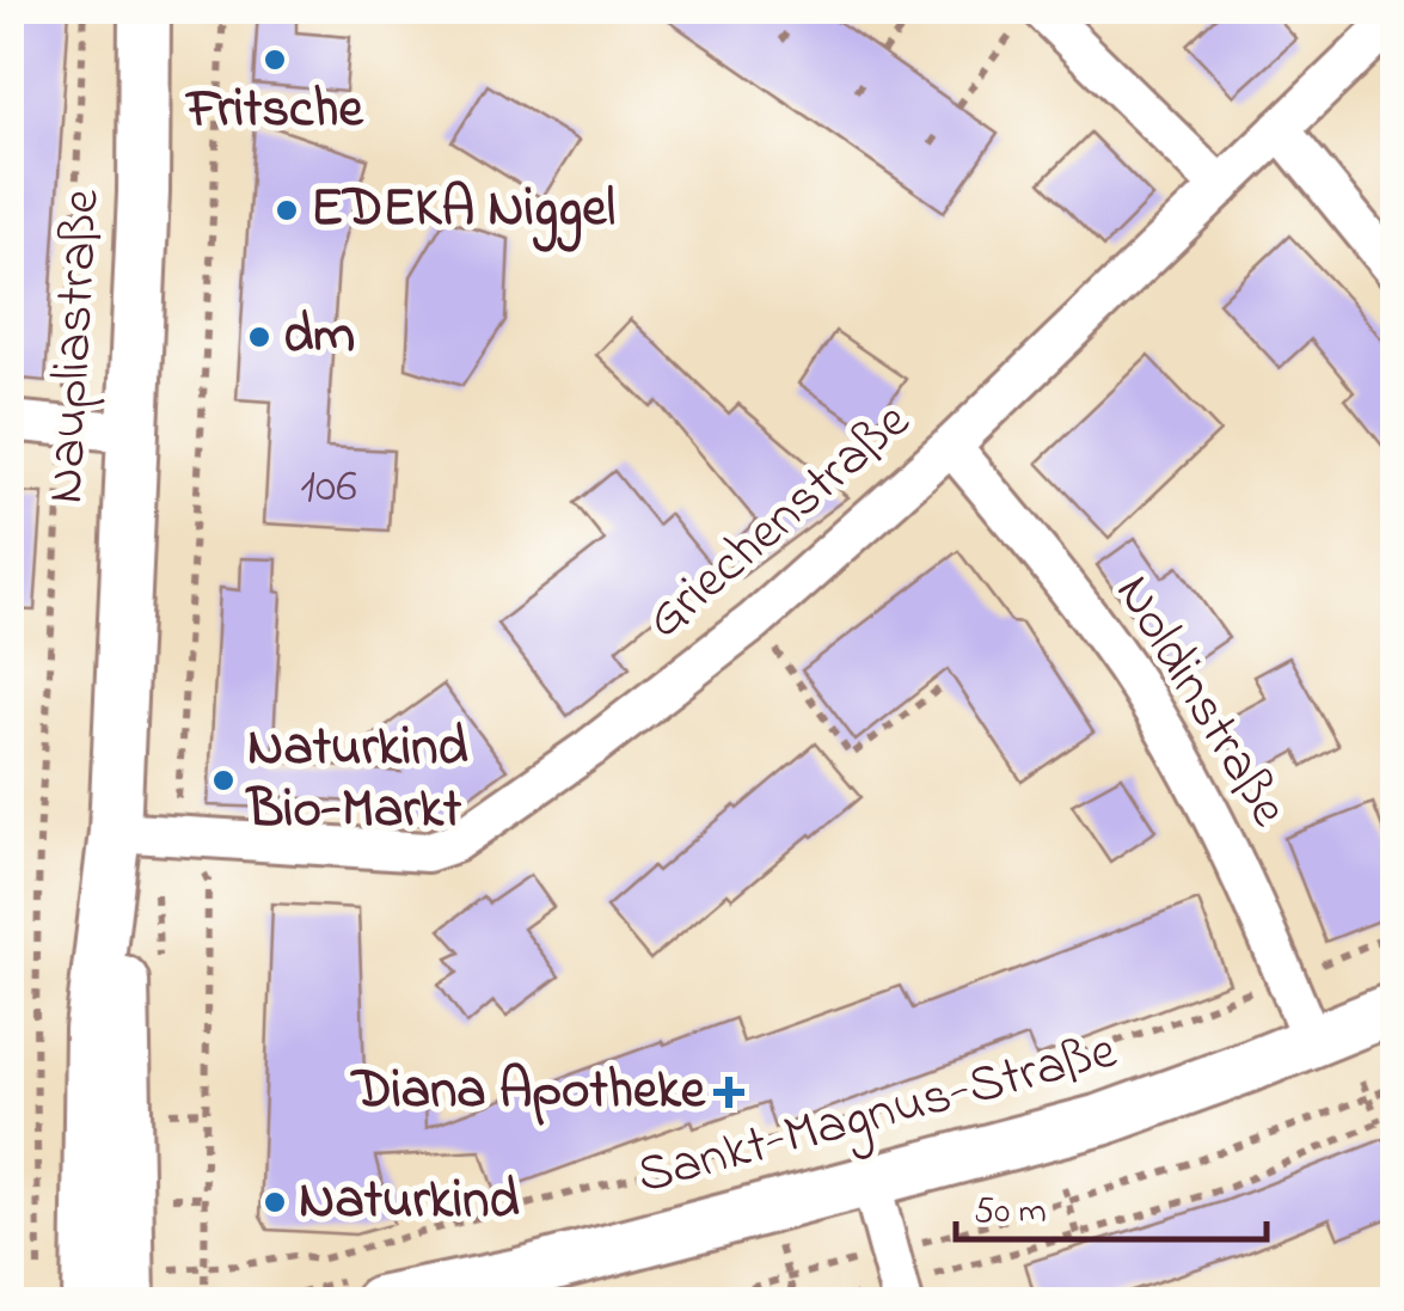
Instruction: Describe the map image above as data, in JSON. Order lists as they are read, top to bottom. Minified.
{"streets":{"street":["Naupliastraße","Griechenstraße","Noldinstraße","Sankt-Magnus-Straße"]},"crossings":[["Naupliastraße","Griechenstraße"],["Griechenstraße","Noldinstraße"],["Noldinstraße","Sankt-Magnus-Straße"]],"places":{"other":["Fritsche","EDEKA Niggel","dm","Naturkind Bio-Markt","Naturkind"],"health":["Diana Apotheke"]},"house_numbers":["106"],"scale_bar":"50 m"}
